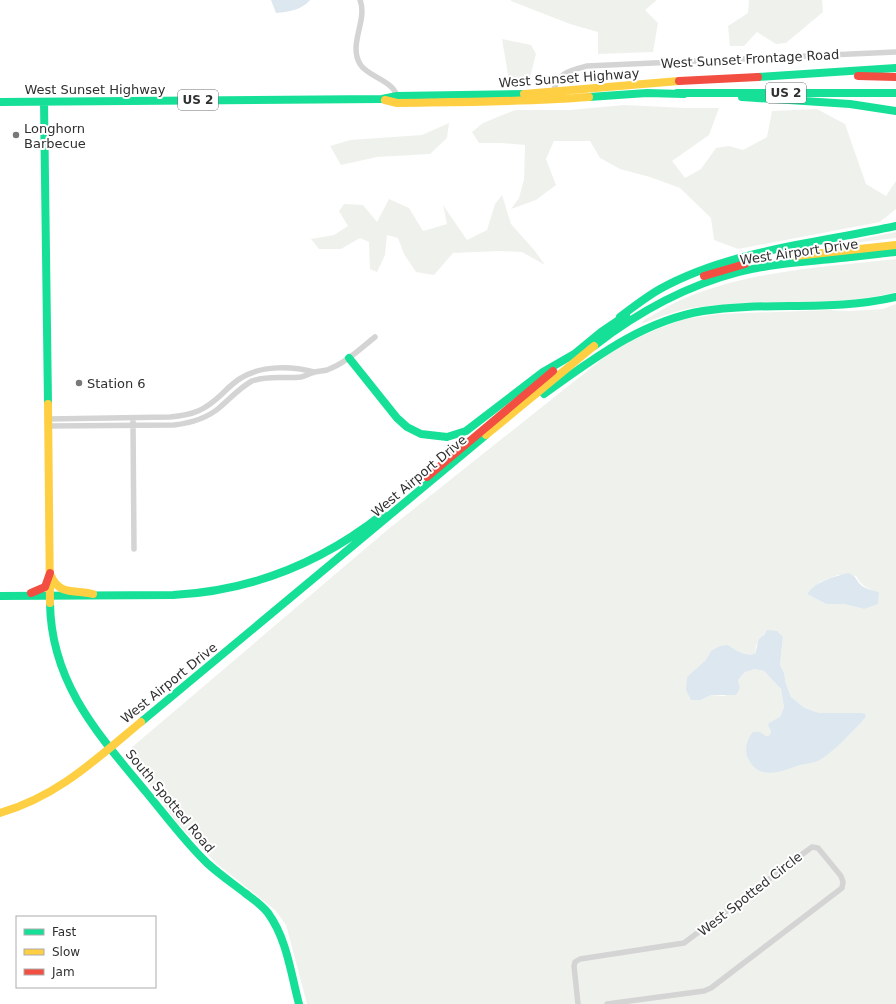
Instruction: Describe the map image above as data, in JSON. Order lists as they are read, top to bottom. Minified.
{"streets":{"main road":["West Sunset Highway","US 2","West Airport Drive","South Spotted Road"],"street":["West Sunset Frontage Road","West Spotted Circle"]},"crossings":[["West Sunset Frontage Road","West Sunset Highway"],["West Sunset Highway","US 2"],["West Sunset Highway","South Spotted Road"],["West Airport Drive","South Spotted Road"]],"places":["Longhorn Barbecue","Station 6"],"legend":["Fast","Slow","Jam"]}
